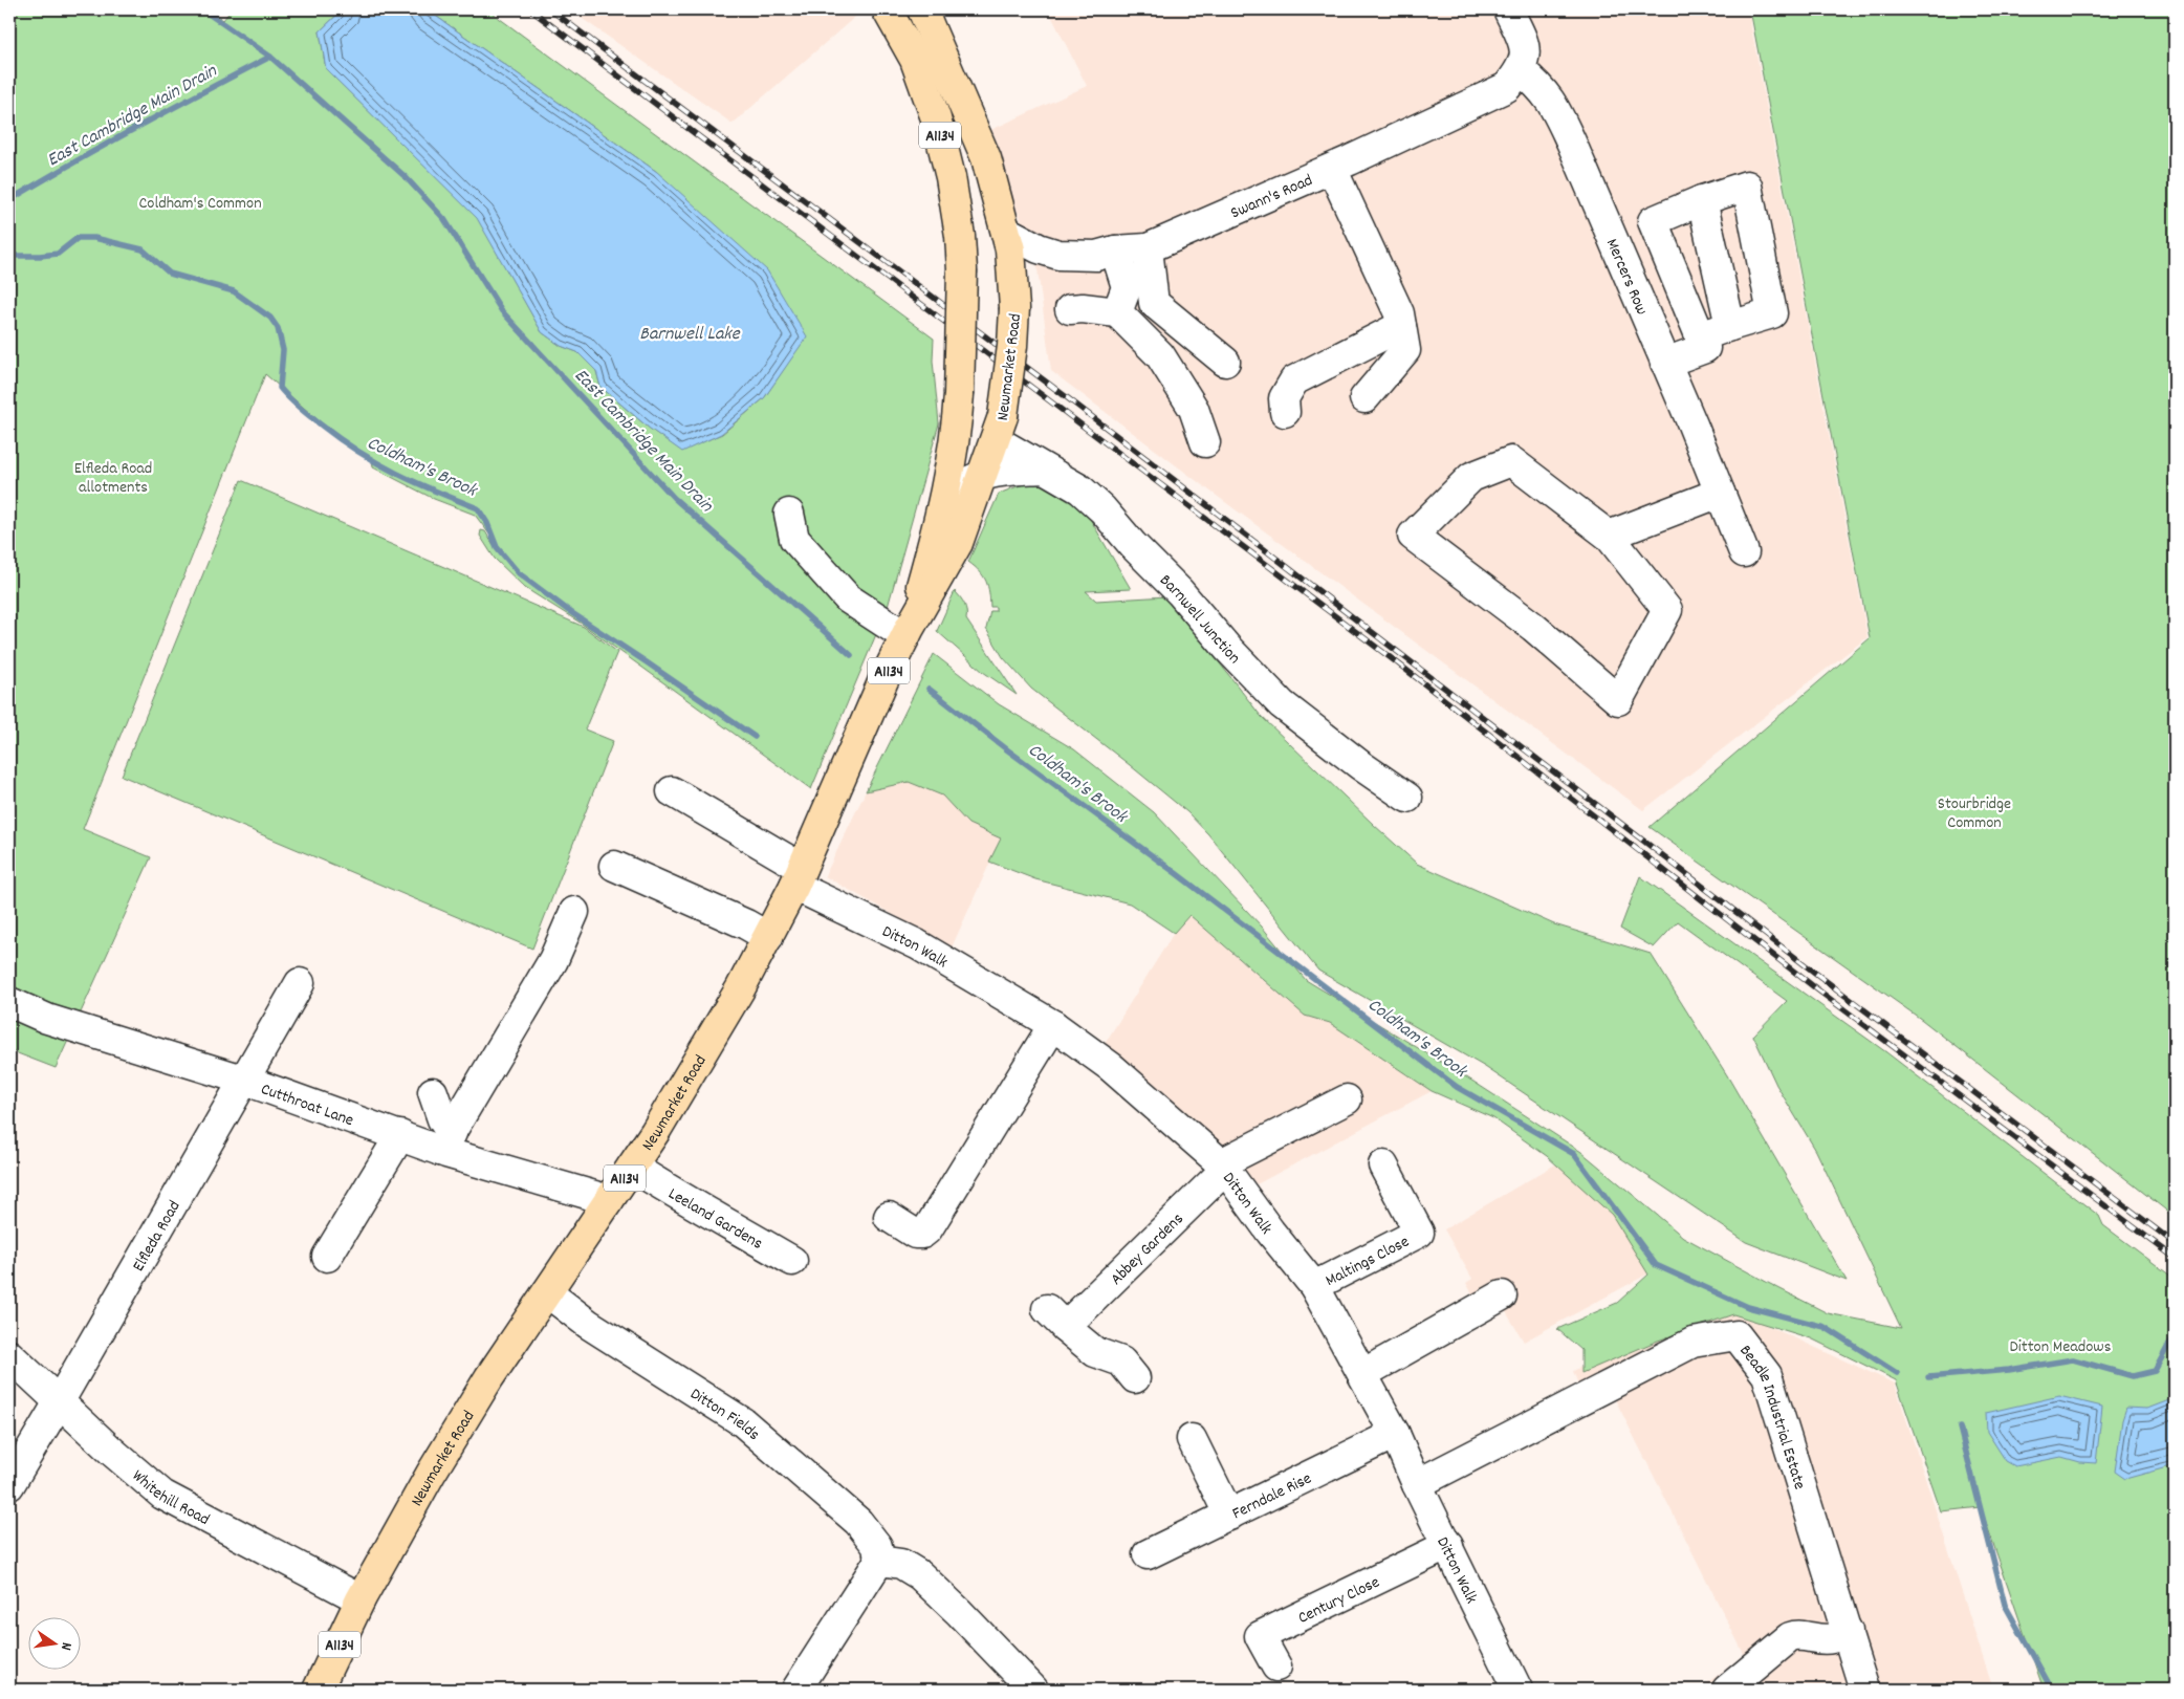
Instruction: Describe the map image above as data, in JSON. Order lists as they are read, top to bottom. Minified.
{"streets":{"main road":["A1134","Newmarket Road"],"street":["Swann's Road","Mercers Row","Barnwell Junction","Ditton Walk","Cutthroat Lane","Leeland Gardens","Elfleda Road","Abbey Gardens","Maltings Close","Ditton Fields","Beadle Industrial Estate","Whitehill Road","Ferndale Rise","Century Close"]},"crossings":[["Swann's Road","Mercers Row"],["Swann's Road","Newmarket Road"],["Newmarket Road","Barnwell Junction"],["Newmarket Road","Ditton Walk"],["Newmarket Road","Cutthroat Lane"],["Newmarket Road","Leeland Gardens"],["Newmarket Road","Ditton Fields"],["Newmarket Road","Whitehill Road"],["Ditton Walk","Abbey Gardens"],["Ditton Walk","Maltings Close"],["Ditton Walk","Beadle Industrial Estate"],["Ditton Walk","Ferndale Rise"],["Ditton Walk","Century Close"],["Cutthroat Lane","Elfleda Road"],["Elfleda Road","Whitehill Road"]],"water":["East Cambridge Main Drain","Barnwell Lake","Coldham's Brook"],"parks":["Coldham's Common","Elfleda Road allotments","Stourbridge Common","Ditton Meadows"],"north":"right"}
